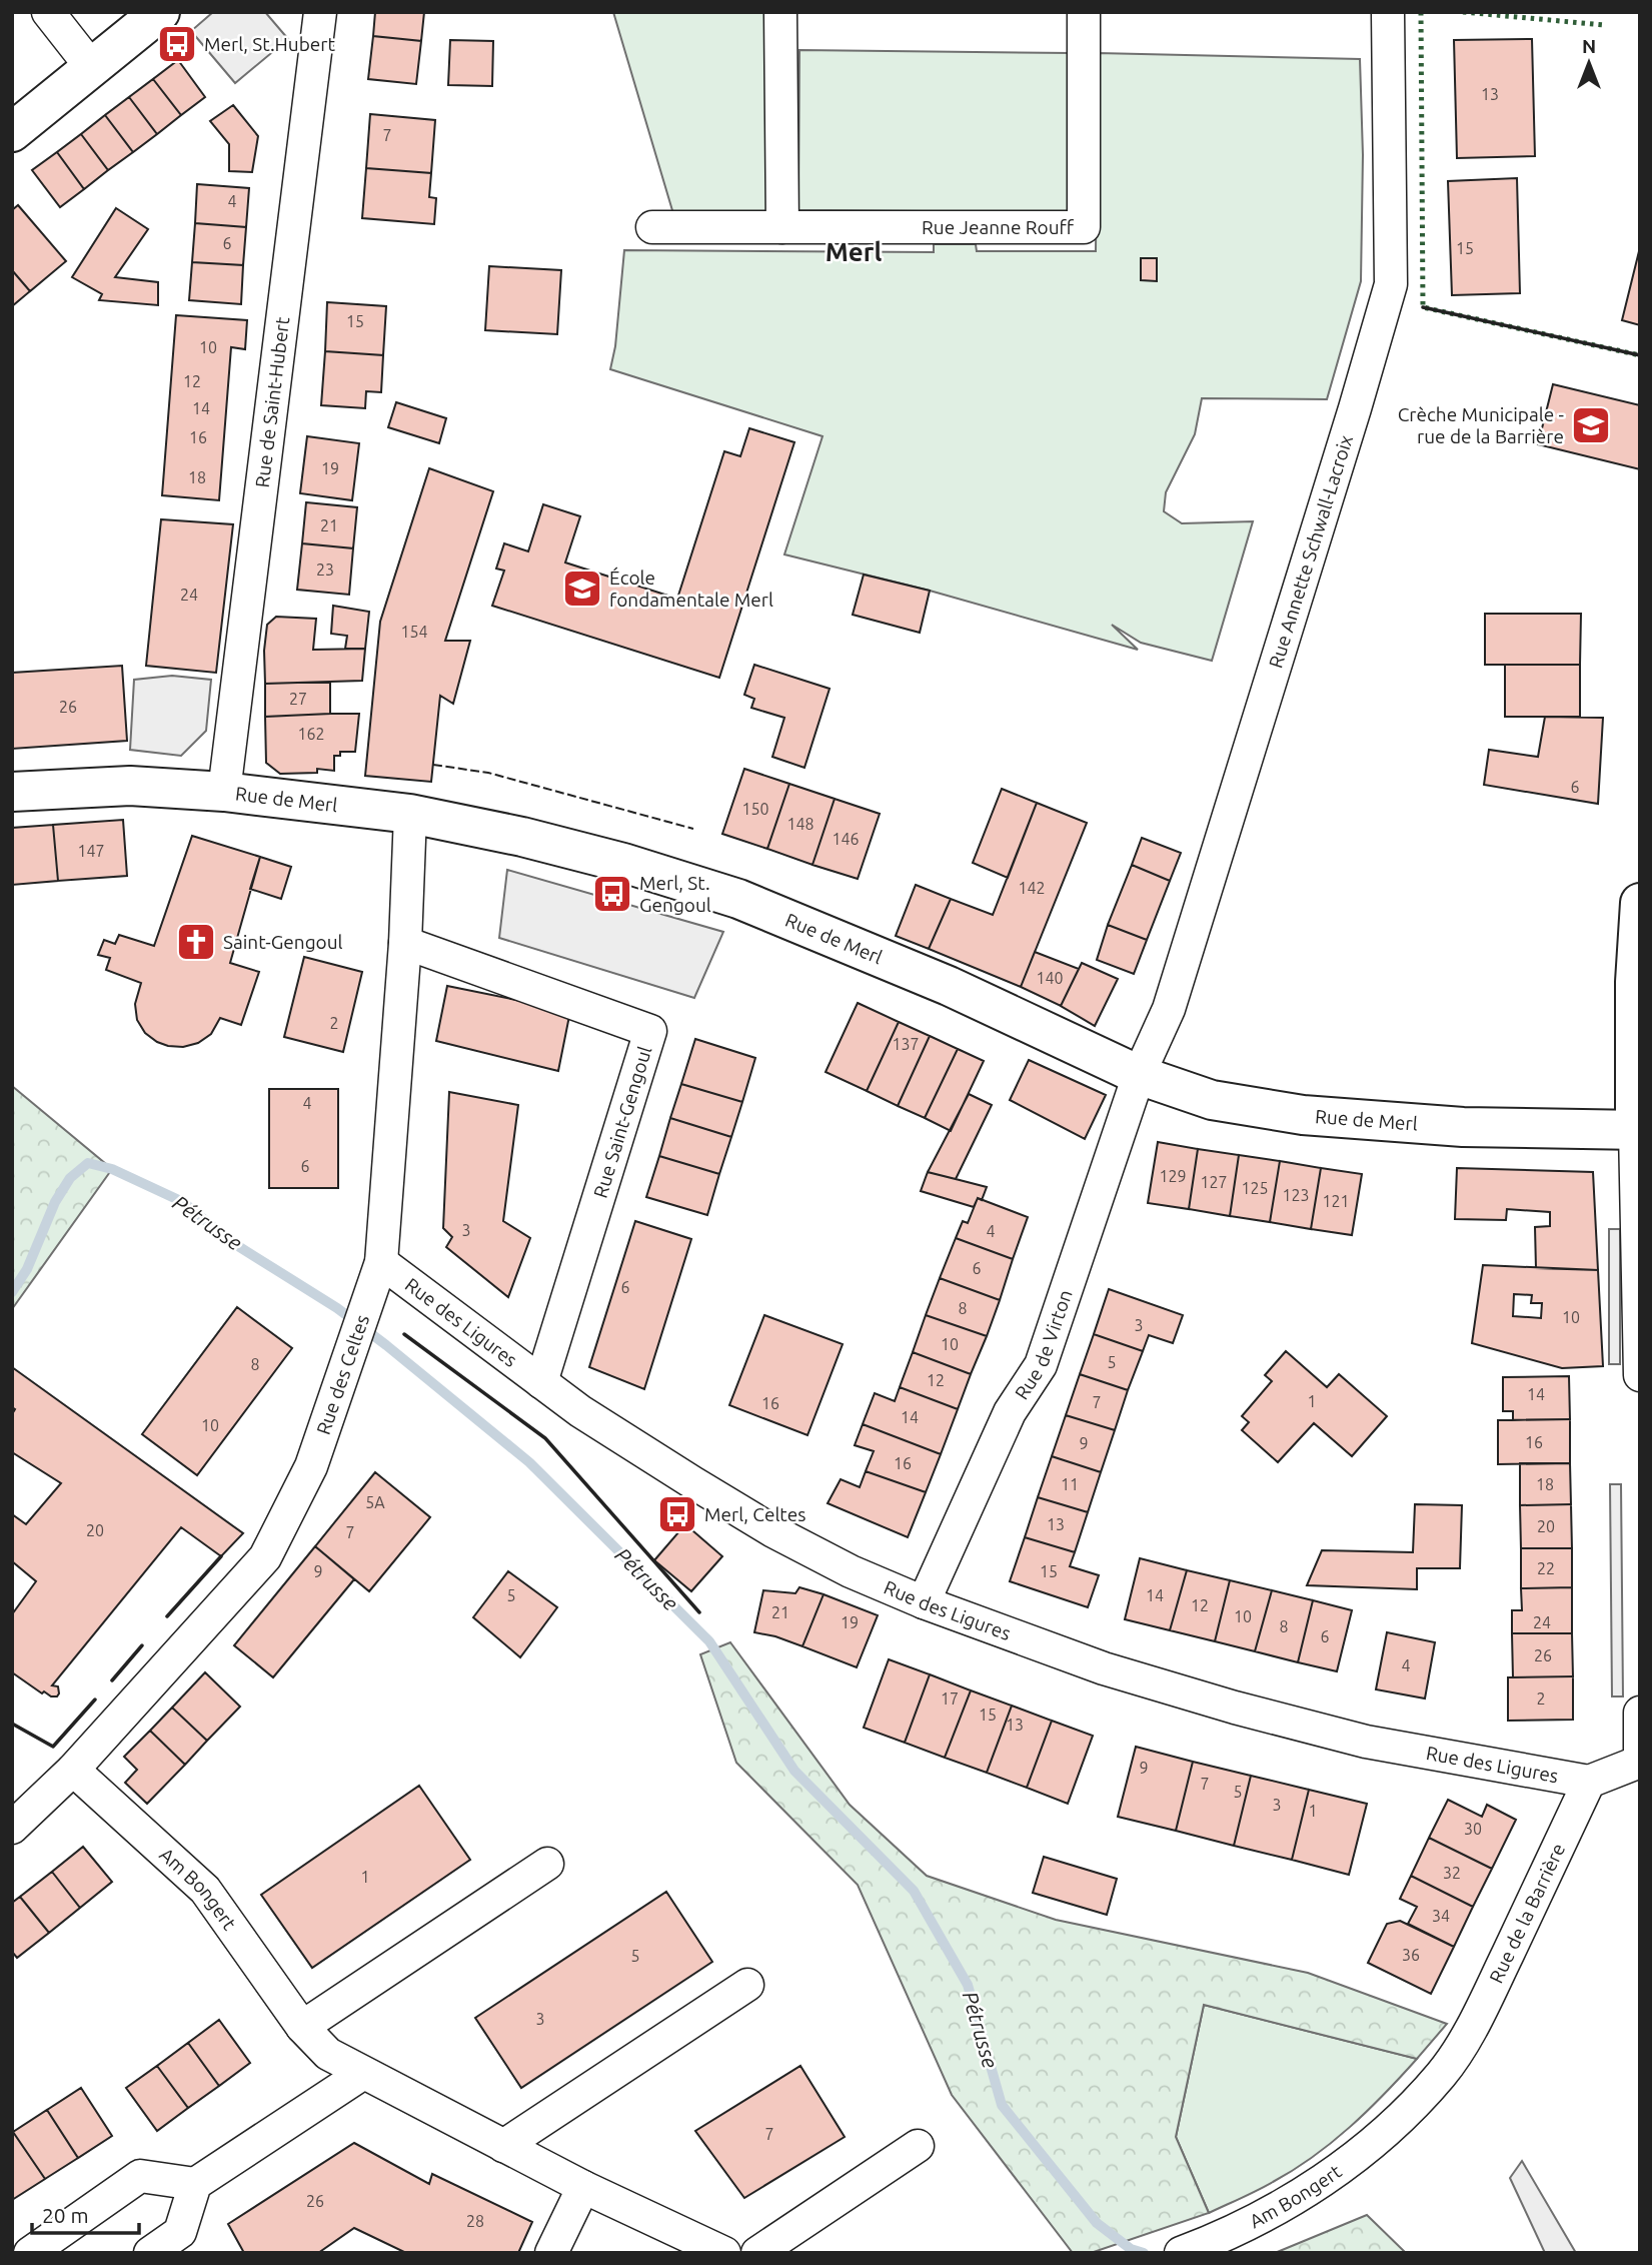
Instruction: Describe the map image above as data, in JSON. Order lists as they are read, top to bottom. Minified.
{"streets":{"main road":["Rue de Merl"],"street":["Rue Jeanne Rouff","Rue de Saint-Hubert","Rue Annette Schwall-Lacroix","Rue Saint-Gengoul","Rue des Ligures","Rue de Virton","Rue des Celtes","Am Bongert","Rue de la Barrière"]},"crossings":[["Rue de Saint-Hubert","Rue de Merl"],["Rue Annette Schwall-Lacroix","Rue de Merl"],["Rue Annette Schwall-Lacroix","Rue de Virton"],["Rue de Merl","Rue de Virton"],["Rue de Merl","Rue des Celtes"],["Rue Saint-Gengoul","Rue des Ligures"],["Rue Saint-Gengoul","Rue des Celtes"],["Rue des Ligures","Rue de Virton"],["Rue des Ligures","Rue des Celtes"],["Rue des Ligures","Rue de la Barrière"],["Rue des Celtes","Am Bongert"],["Am Bongert","Rue de la Barrière"]],"districts":["Merl"],"water":["Pétrusse"],"places":{"bus stop":["Merl, St.Hubert","Merl, St. Gengoul","Merl, Celtes"],"school or university":["Crèche Municipale - rue de la Barrière","École fondamentale Merl"],"church":["Saint-Gengoul"]},"house_numbers":["13","7","4","6","15","15","10","12","14","16","19","18","21","23","24","154","27","26","162","6","150","148","146","147","142","140","2","137","4","6","129","127","125","123","121","3","4","6","6","8","10","3","10","5","8","12","14","1","7","16","14","10","16","9","16","11","18","5A","13","20","20","7","22","9","15","5","14","12","21","10","19","24","8","6","26","4","17","2","15","13","9","7","5","3","1","30","32","1","34","36","5","3","7","26","28"],"scale_bar":"20 m","north":"top"}
